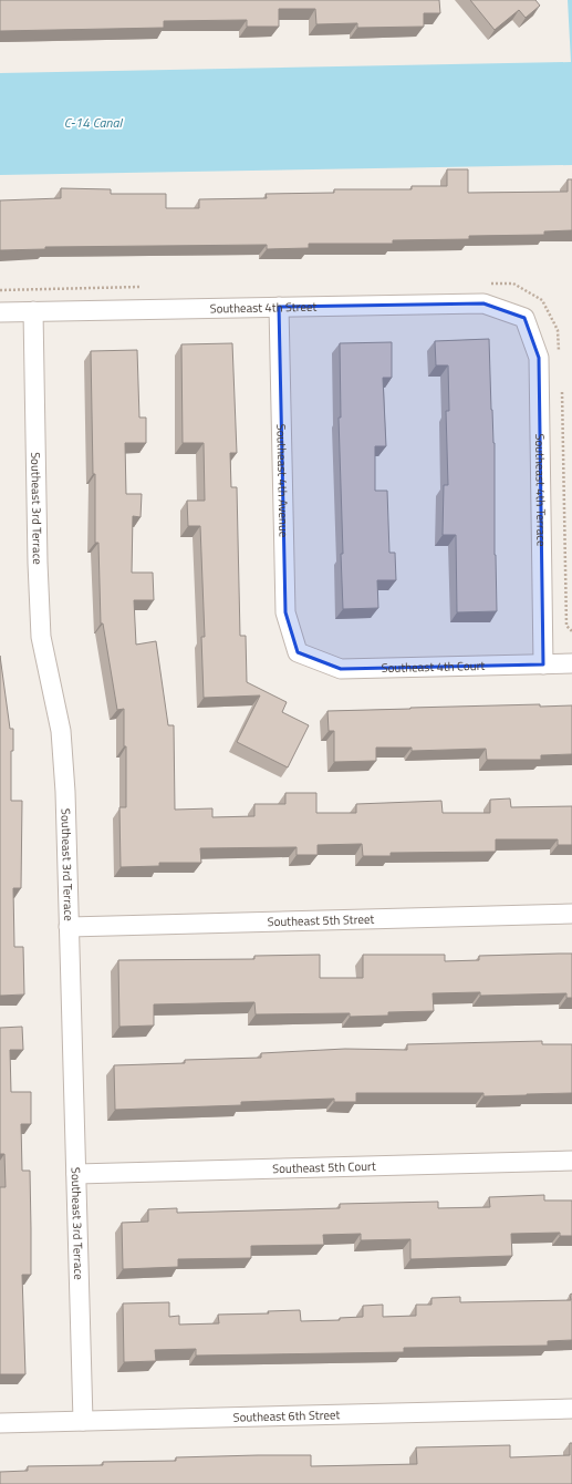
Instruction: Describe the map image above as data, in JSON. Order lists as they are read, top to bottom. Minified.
{"streets":{"street":["Southeast 4th Street","Southeast 4th Avenue","Southeast 4th Terrace","Southeast 3rd Terrace","Southeast 4th Court","Southeast 5th Street","Southeast 5th Court","Southeast 6th Street"]},"crossings":[["Southeast 4th Street","Southeast 4th Avenue"],["Southeast 4th Street","Southeast 4th Terrace"],["Southeast 4th Street","Southeast 3rd Terrace"],["Southeast 4th Avenue","Southeast 4th Court"],["Southeast 4th Terrace","Southeast 4th Court"],["Southeast 3rd Terrace","Southeast 5th Street"],["Southeast 3rd Terrace","Southeast 5th Court"],["Southeast 3rd Terrace","Southeast 6th Street"]],"water":["C-14 Canal"]}
